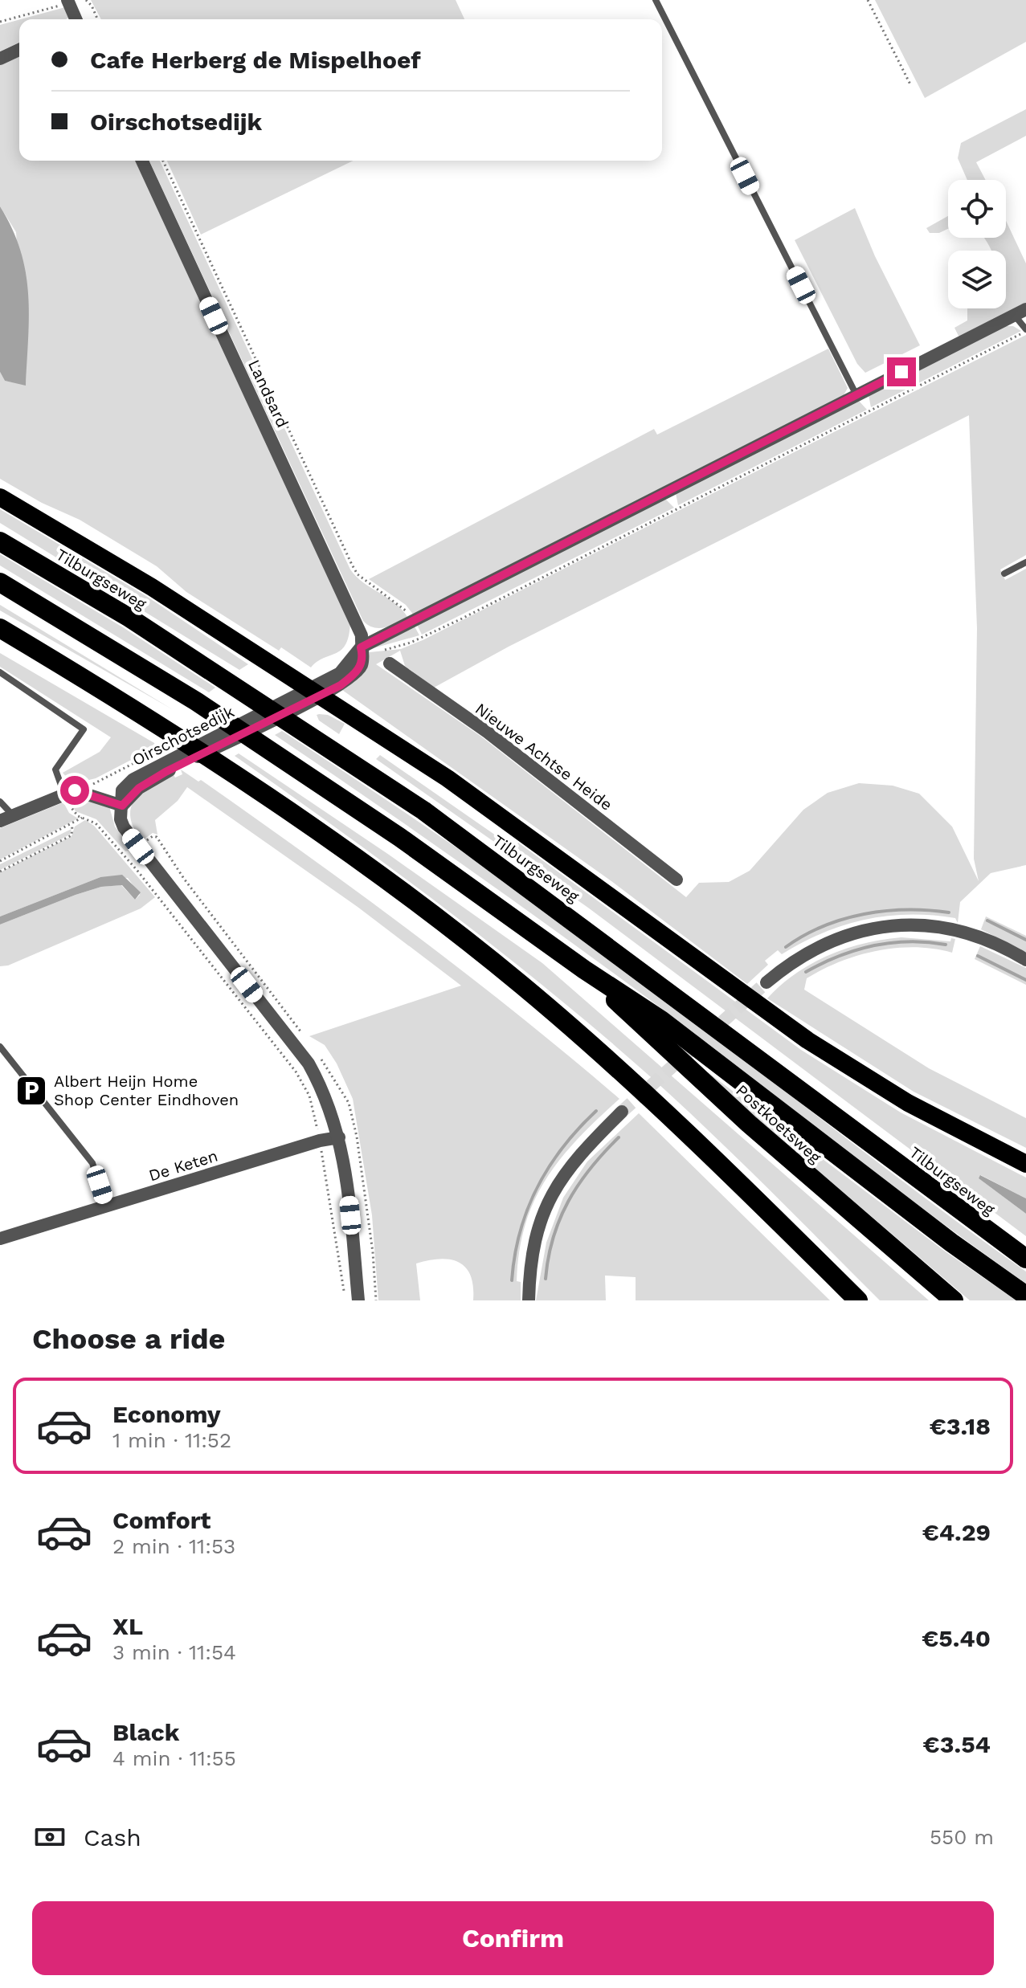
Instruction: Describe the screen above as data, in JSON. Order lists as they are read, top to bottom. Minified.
{"streets":{"highway":["Tilburgseweg","Postkoetsweg"],"street":["Landsard","Oirschotsedijk","Nieuwe Achtse Heide","De Keten"]},"crossings":[["Landsard","Oirschotsedijk"]],"places":{"parking":["Albert Heijn Home Shop Center Eindhoven"]},"page":{"banner":["Cafe Herberg de Mispelhoef","Oirschotsedijk"],"heading":"Choose a ride","list":[{"name":"Economy","note":"1 min · 11:52","value":"€3.18"},{"name":"Comfort","note":"2 min · 11:53","value":"€4.29"},{"name":"XL","note":"3 min · 11:54","value":"€5.40"},{"name":"Black","note":"4 min · 11:55","value":"€3.54"}],"pay":["Cash","550 m"],"buttons":"Confirm"}}
